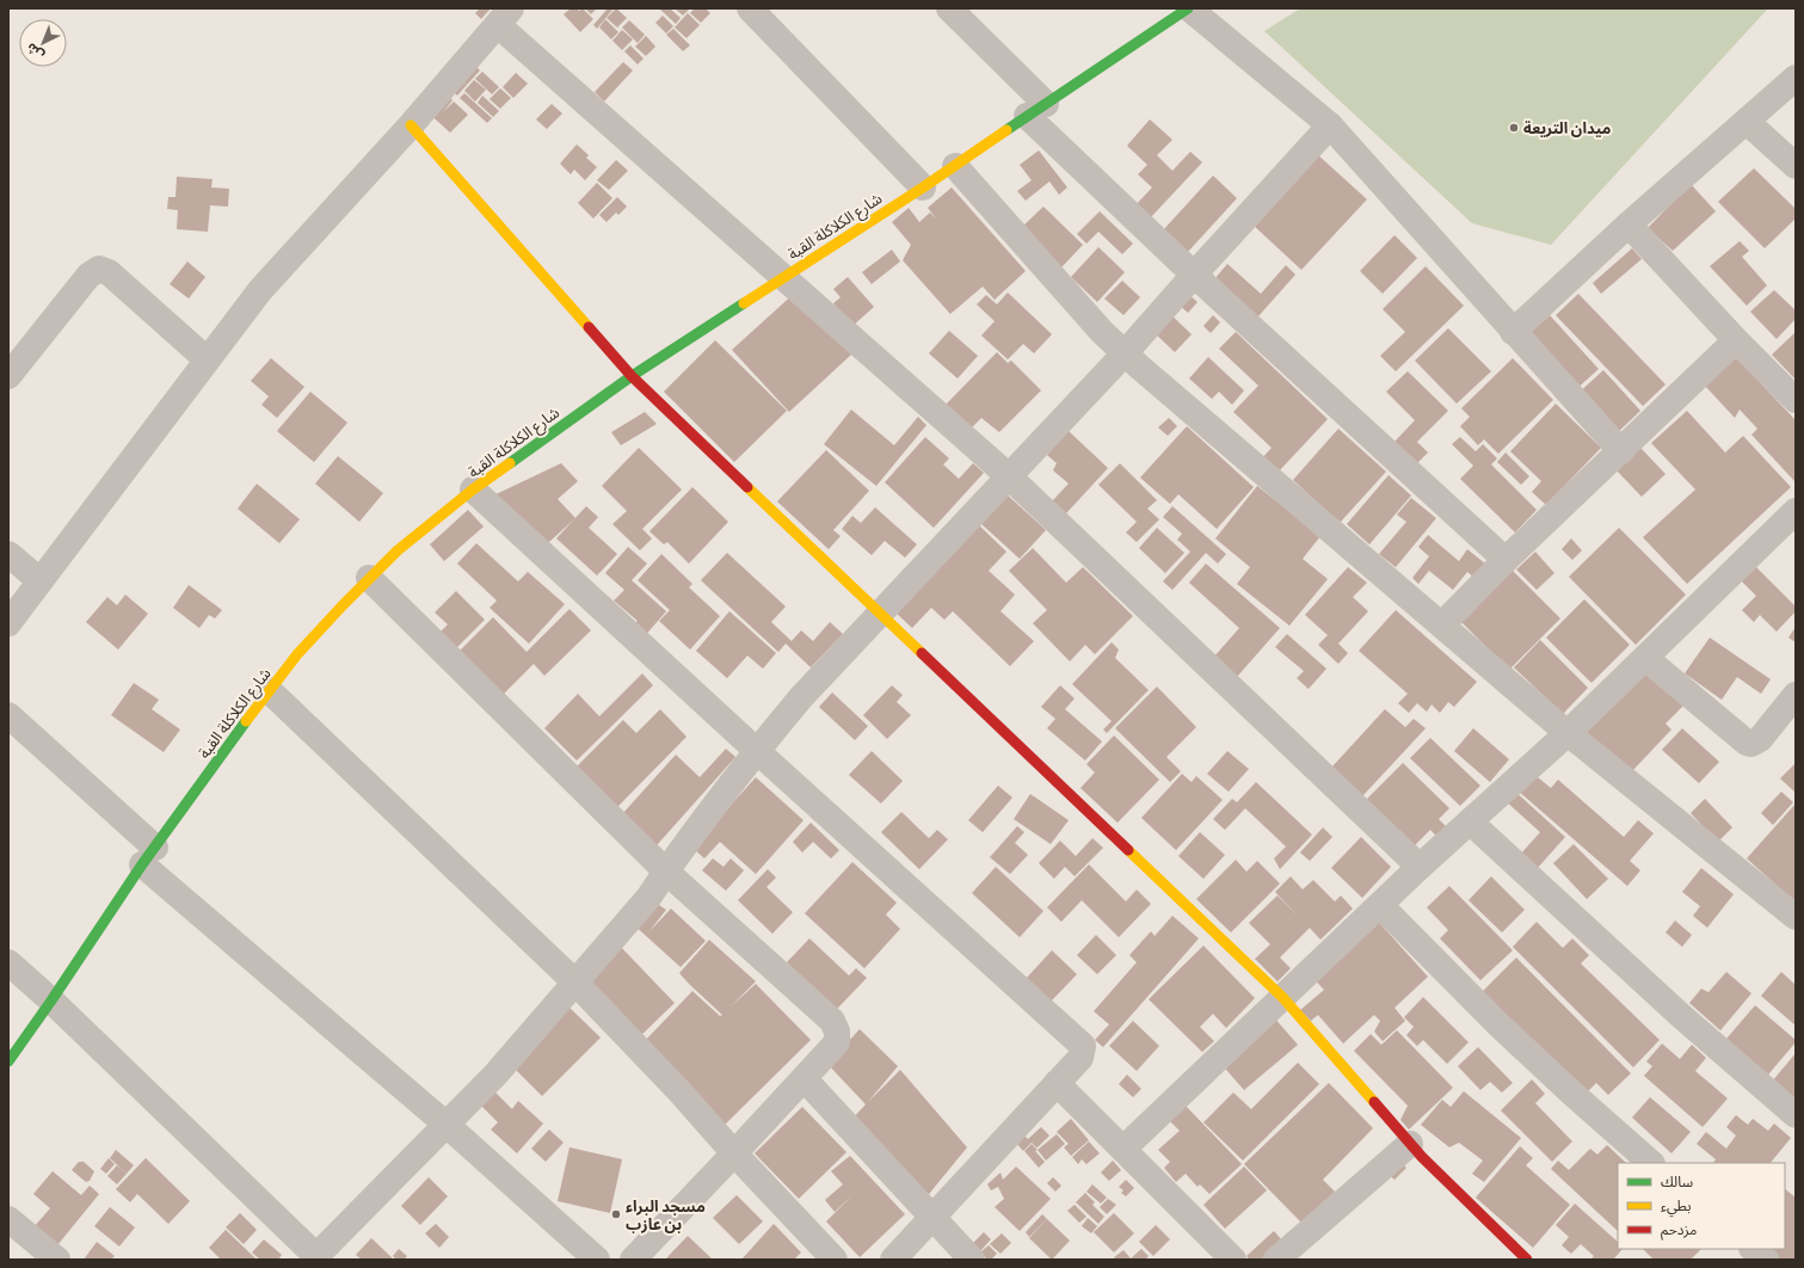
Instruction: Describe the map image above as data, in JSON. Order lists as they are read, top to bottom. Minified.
{"streets":{"street":["شارع الكلاكلة القبة"]},"places":["ميدان التريعة","مسجد البراء بن عازب"],"legend":["سالك","بطيء","مزدحم"],"north":"bottom left"}
